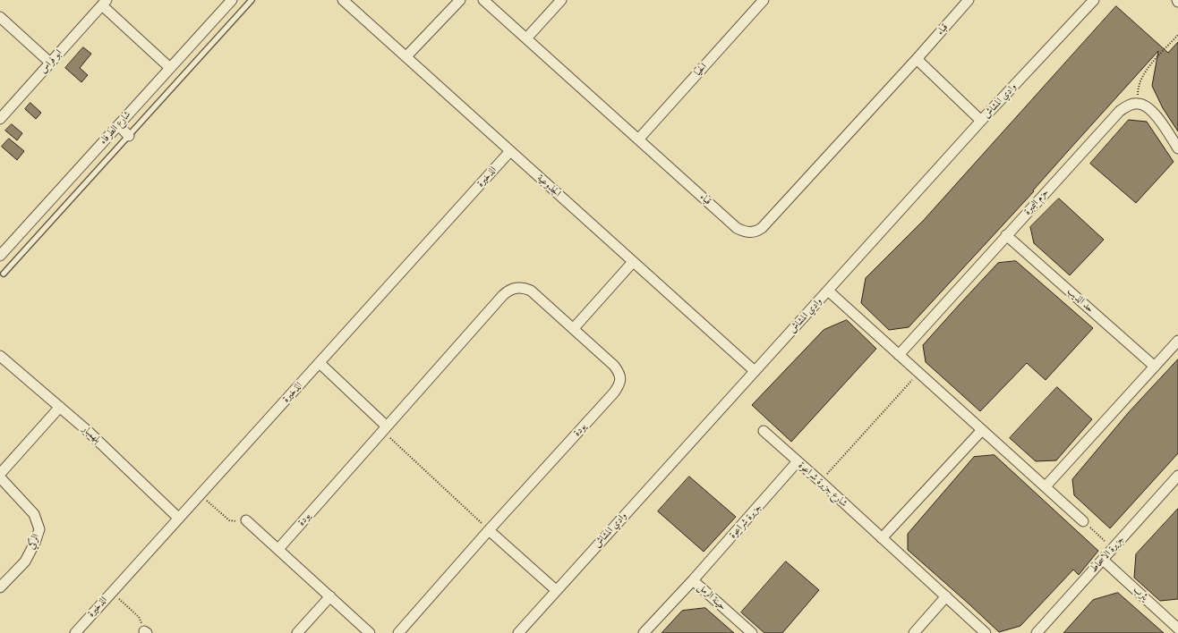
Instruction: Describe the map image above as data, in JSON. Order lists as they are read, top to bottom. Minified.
{"streets":{"street":["قباء","ابو فراس","الحيا","وادي المشاش","شارع الطرفاء","الذخيرة","الجذوعية","حزم البمبرة","حد الذيب","يودة","بلهمبار","شارع جزيرة شراعوة","جزيرة شراعوة","الركي","جزيرة الاسحاط","يثرب","حينة الرمل"]},"crossings":[["قباء","الحيا"],["ابو فراس","شارع الطرفاء"],["وادي المشاش","الجذوعية"],["الذخيرة","الجذوعية"],["الذخيرة","بلهمبار"],["حزم البمبرة","حد الذيب"],["بلهمبار","الركي"],["شارع جزيرة شراعوة","جزيرة شراعوة"],["جزيرة شراعوة","حينة الرمل"],["جزيرة الاسحاط","يثرب"]]}
